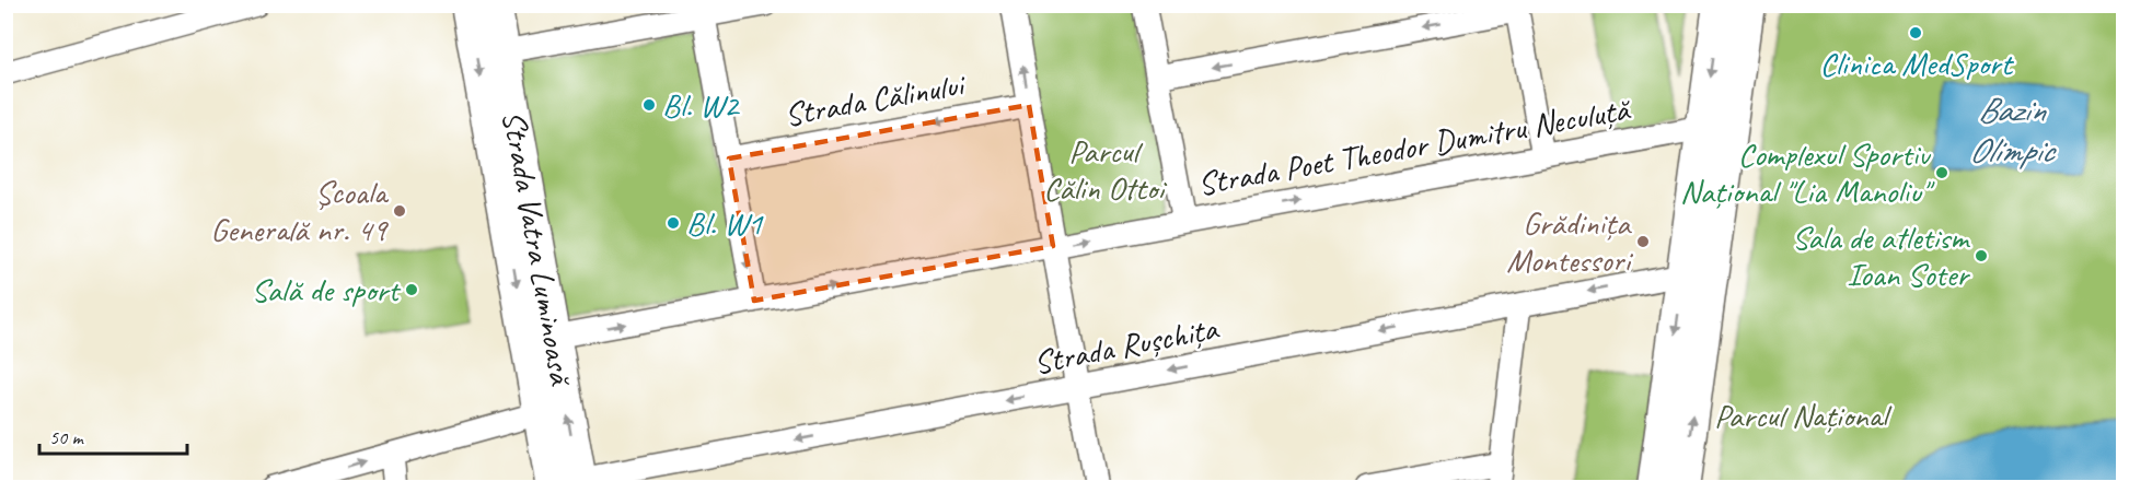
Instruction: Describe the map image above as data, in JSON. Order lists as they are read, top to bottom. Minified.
{"streets":{"street":["Strada Călinului","Strada Poet Theodor Dumitru Neculuță","Strada Vatra Luminoasă","Strada Rușchița"]},"crossings":[["Strada Poet Theodor Dumitru Neculuță","Strada Vatra Luminoasă"],["Strada Vatra Luminoasă","Strada Rușchița"]],"one_way":["Strada Călinului","Strada Rușchița"],"water":["Bazin Olimpic"],"parks":["Parcul Călin Ottoi","Parcul Național"],"places":["Clinica MedSport","Bl. W2","Complexul Sportiv Național \"Lia Manoliu\"","Școala Generală nr. 49","Bl. W1","Grădinița Montessori","Sala de atletism Ioan Soter","Sală de sport"],"scale_bar":"50 m"}
